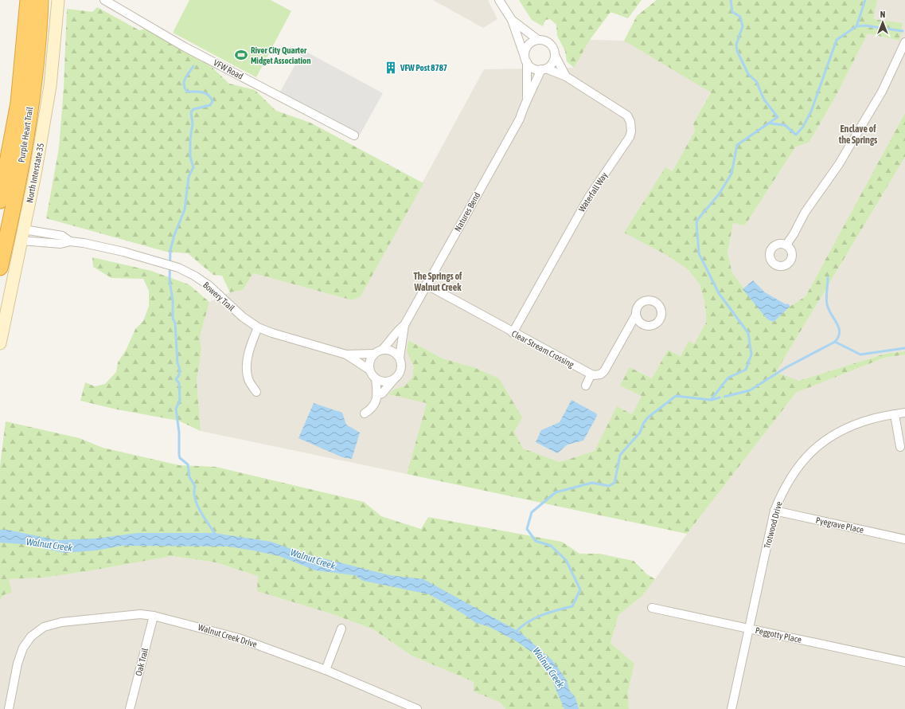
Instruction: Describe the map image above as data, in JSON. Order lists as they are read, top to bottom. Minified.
{"streets":{"highway":["Purple Heart Trail"],"main road":["North Interstate 35"],"street":["VFW Road","Waterfall Way","Natures Bend","Bowery Trail","Clear Stream Crossing","Trotwood Drive","Pyegrave Place","Peggotty Place","Walnut Creek Drive","Oak Trail"]},"crossings":[["North Interstate 35","Bowery Trail"],["Waterfall Way","Natures Bend"],["Waterfall Way","Clear Stream Crossing"],["Natures Bend","Bowery Trail"],["Natures Bend","Clear Stream Crossing"],["Trotwood Drive","Pyegrave Place"],["Trotwood Drive","Peggotty Place"],["Walnut Creek Drive","Oak Trail"]],"districts":["Enclave of the Springs","The Springs of Walnut Creek"],"water":["Walnut Creek"],"places":{"sports":["River City Quarter Midget Association"],"building":["VFW Post 8787"]},"north":"top"}
